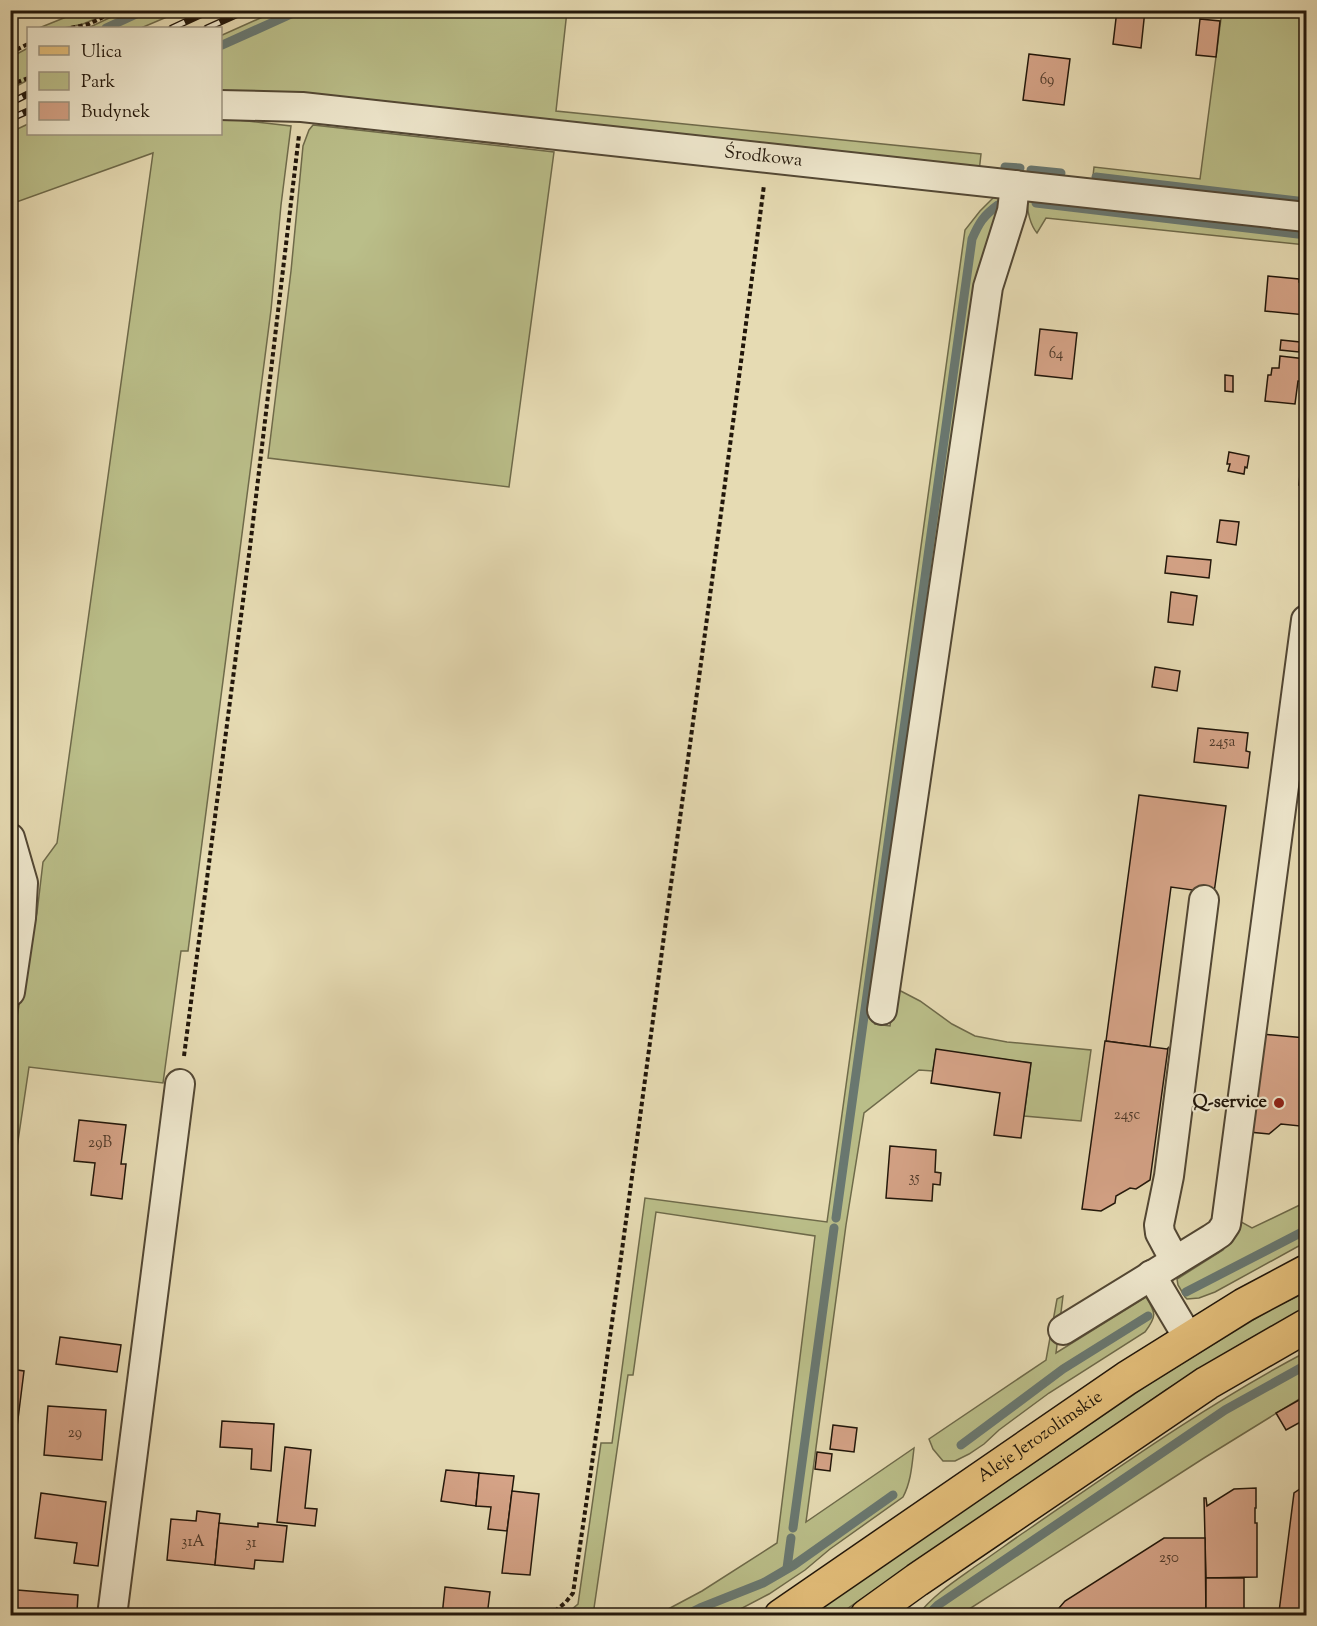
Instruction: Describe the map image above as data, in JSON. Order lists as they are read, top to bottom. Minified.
{"streets":{"main road":["Aleje Jerozolimskie"],"street":["Środkowa"]},"places":["Q-service"],"house_numbers":["69","64","245a","245c","29B","35","29","31A","31","250"],"legend":["Ulica","Park","Budynek"]}
